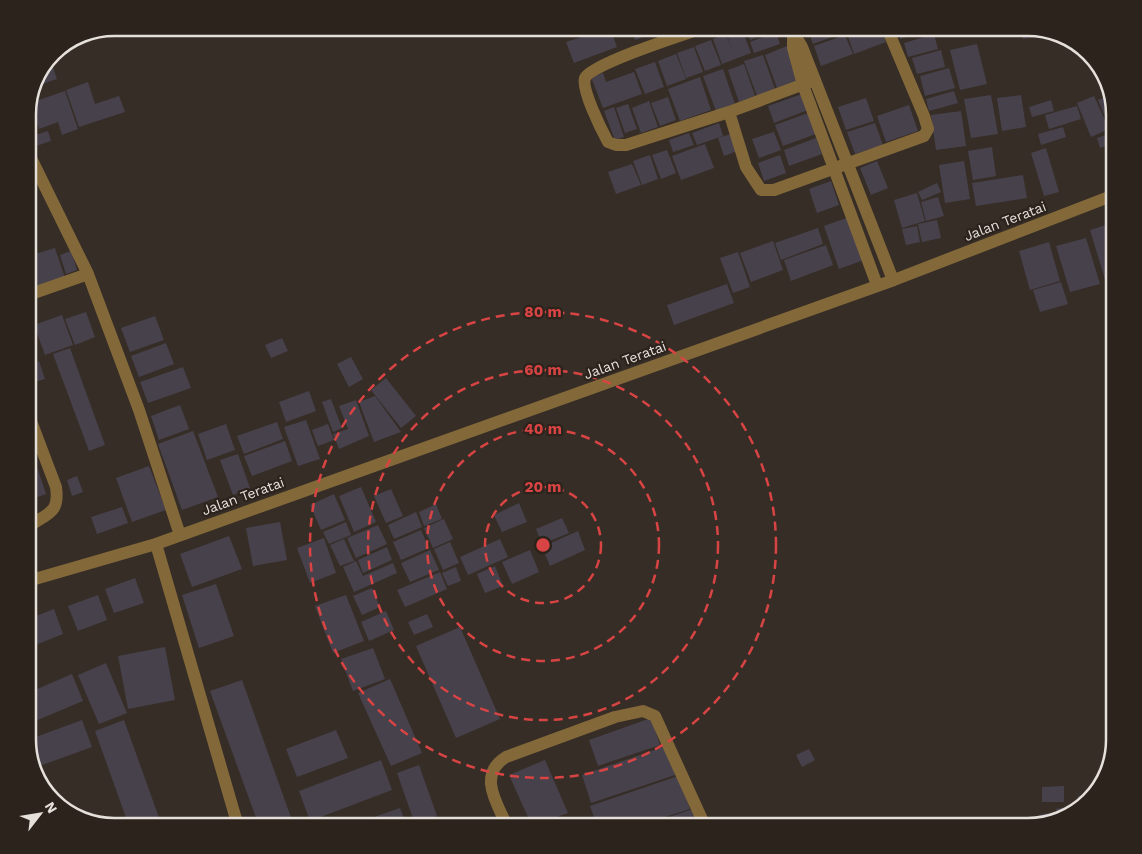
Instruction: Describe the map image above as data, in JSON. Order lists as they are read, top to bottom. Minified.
{"streets":{"street":["Jalan Teratai"]},"north":"top right","rings":["80 m","60 m","40 m","20 m"]}
